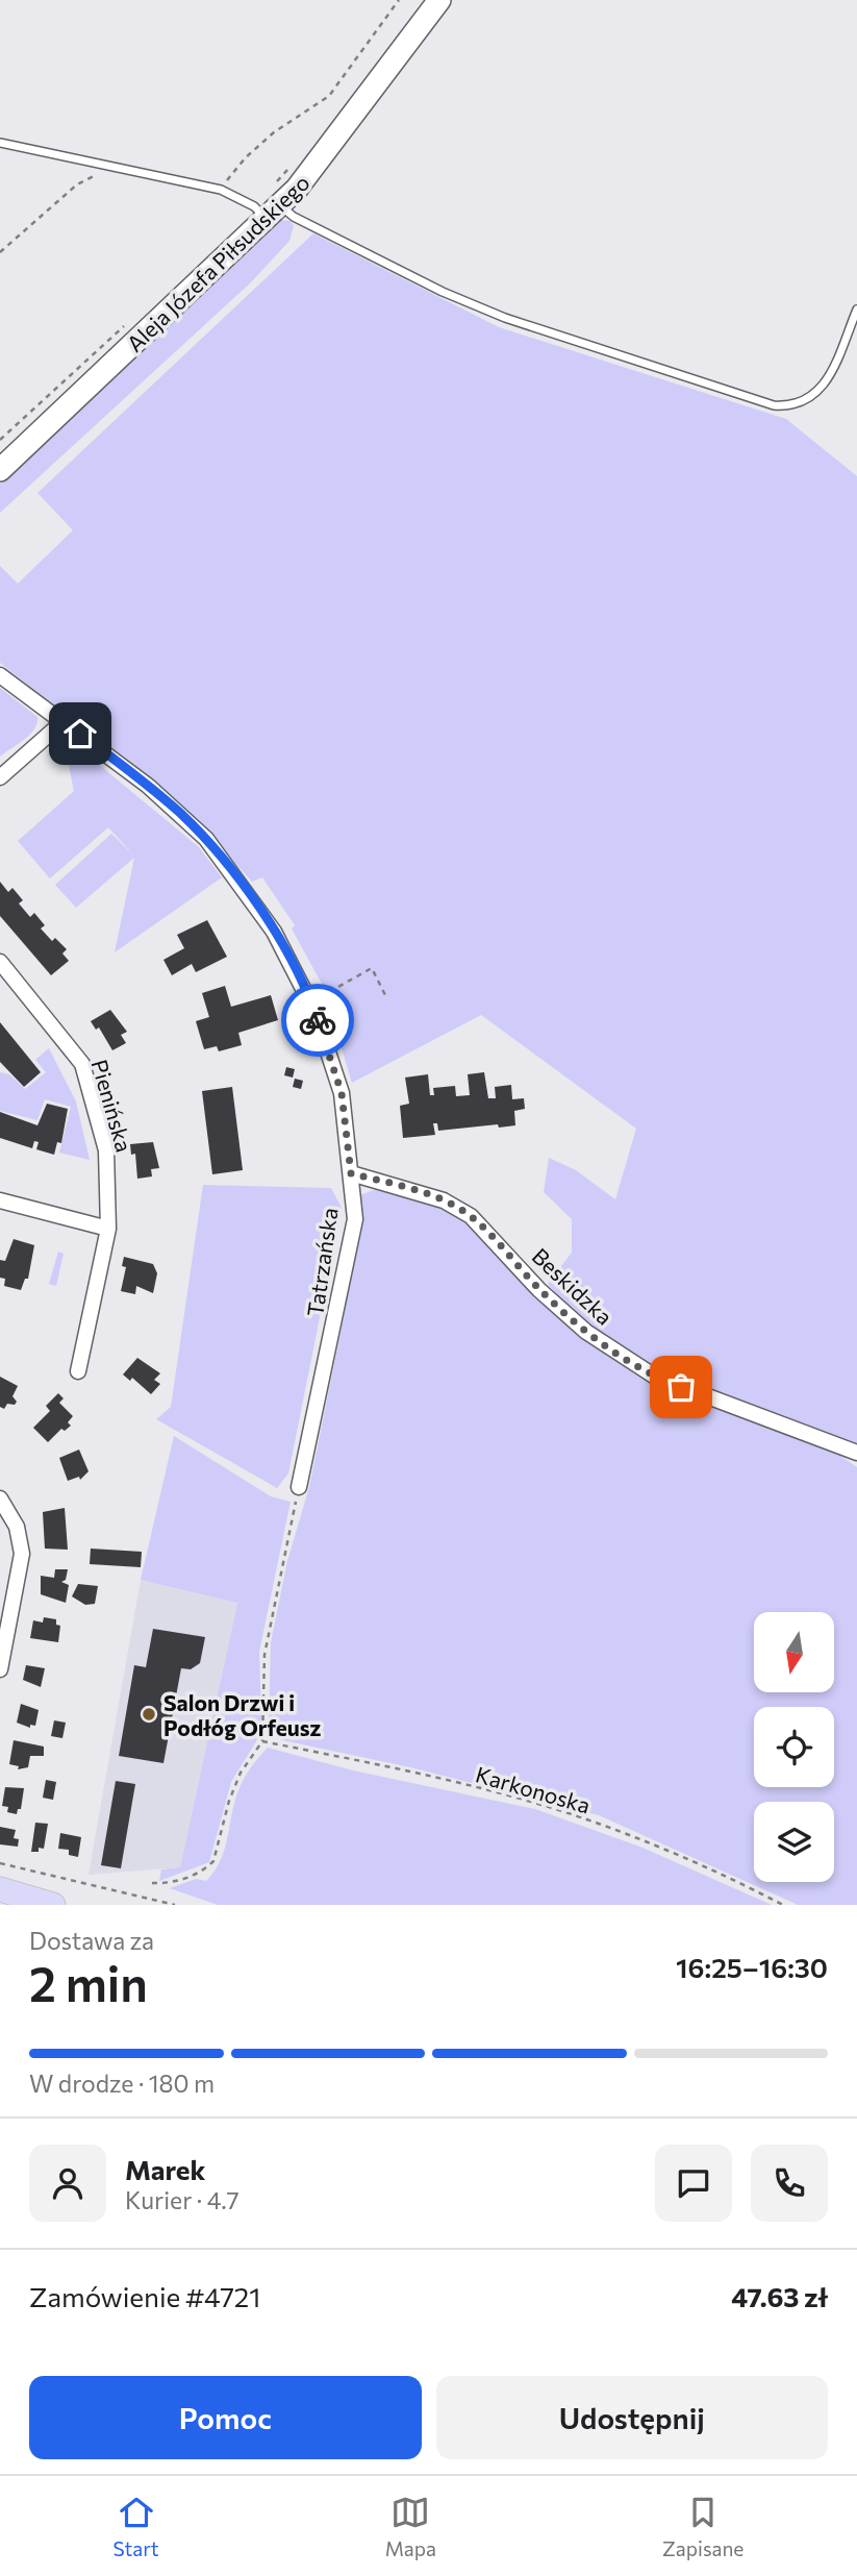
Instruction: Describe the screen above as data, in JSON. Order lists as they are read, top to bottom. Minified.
{"streets":{"main road":["Aleja Józefa Piłsudskiego"],"street":["Pienińska","Tatrzańska","Beskidzka"],"path":["Karkonoska"]},"crossings":[["Tatrzańska","Beskidzka"]],"places":["Salon Drzwi i Podłóg Orfeusz"],"north":"bottom","page":{"heading":["2 min","Dostawa za","16:25–16:30"],"panel":["Marek","Kurier · 4.7","Zamówienie #4721","47.63 zł"],"bar":"W drodze · 180 m","buttons":["Pomoc","Udostępnij"],"tabs":["Start","Mapa","Zapisane"]}}
